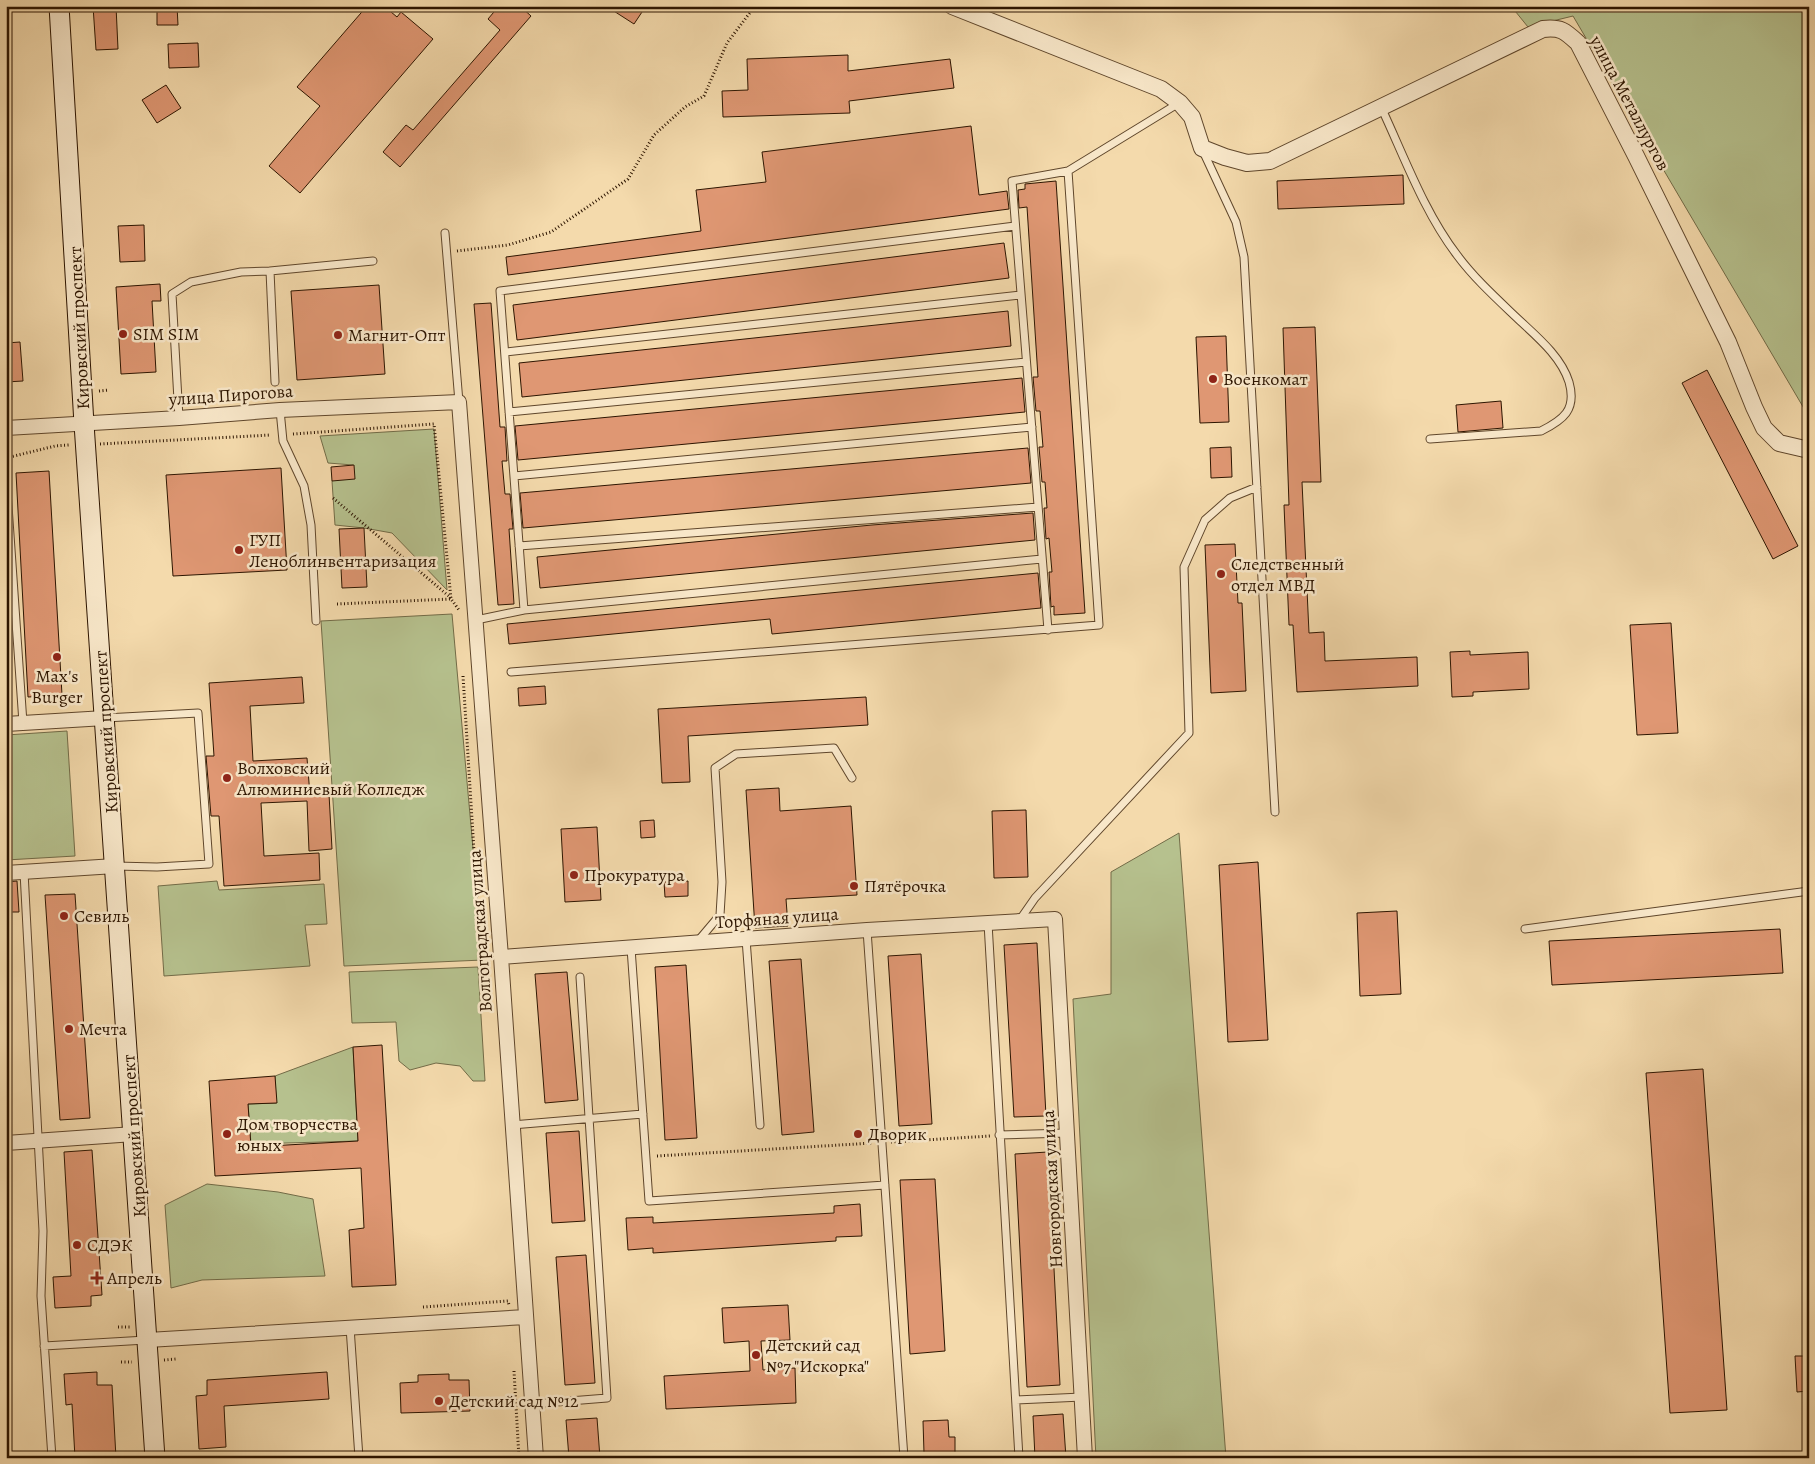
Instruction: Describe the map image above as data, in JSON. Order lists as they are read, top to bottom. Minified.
{"streets":{"main road":["Кировский проспект"],"street":["улица Металлургов","улица Пирогова","Торфяная улица","Волгоградская улица","Новгородская улица"]},"crossings":[["Кировский проспект","улица Пирогова"],["улица Пирогова","Волгоградская улица"],["Торфяная улица","Волгоградская улица"],["Торфяная улица","Новгородская улица"]],"places":{"other":["SIM SIM","Магнит-Опт","Военкомат","ГУП Леноблинвентаризация","Следственный отдел МВД","Max's Burger","Волховский Алюминиевый Колледж","Прокуратура","Пятёрочка","Севиль","Мечта","Дом творчества юных","Дворик","СДЭК","Детский cад №7 \"Искорка\"","Детский cад №12"],"health":["Апрель"]}}
